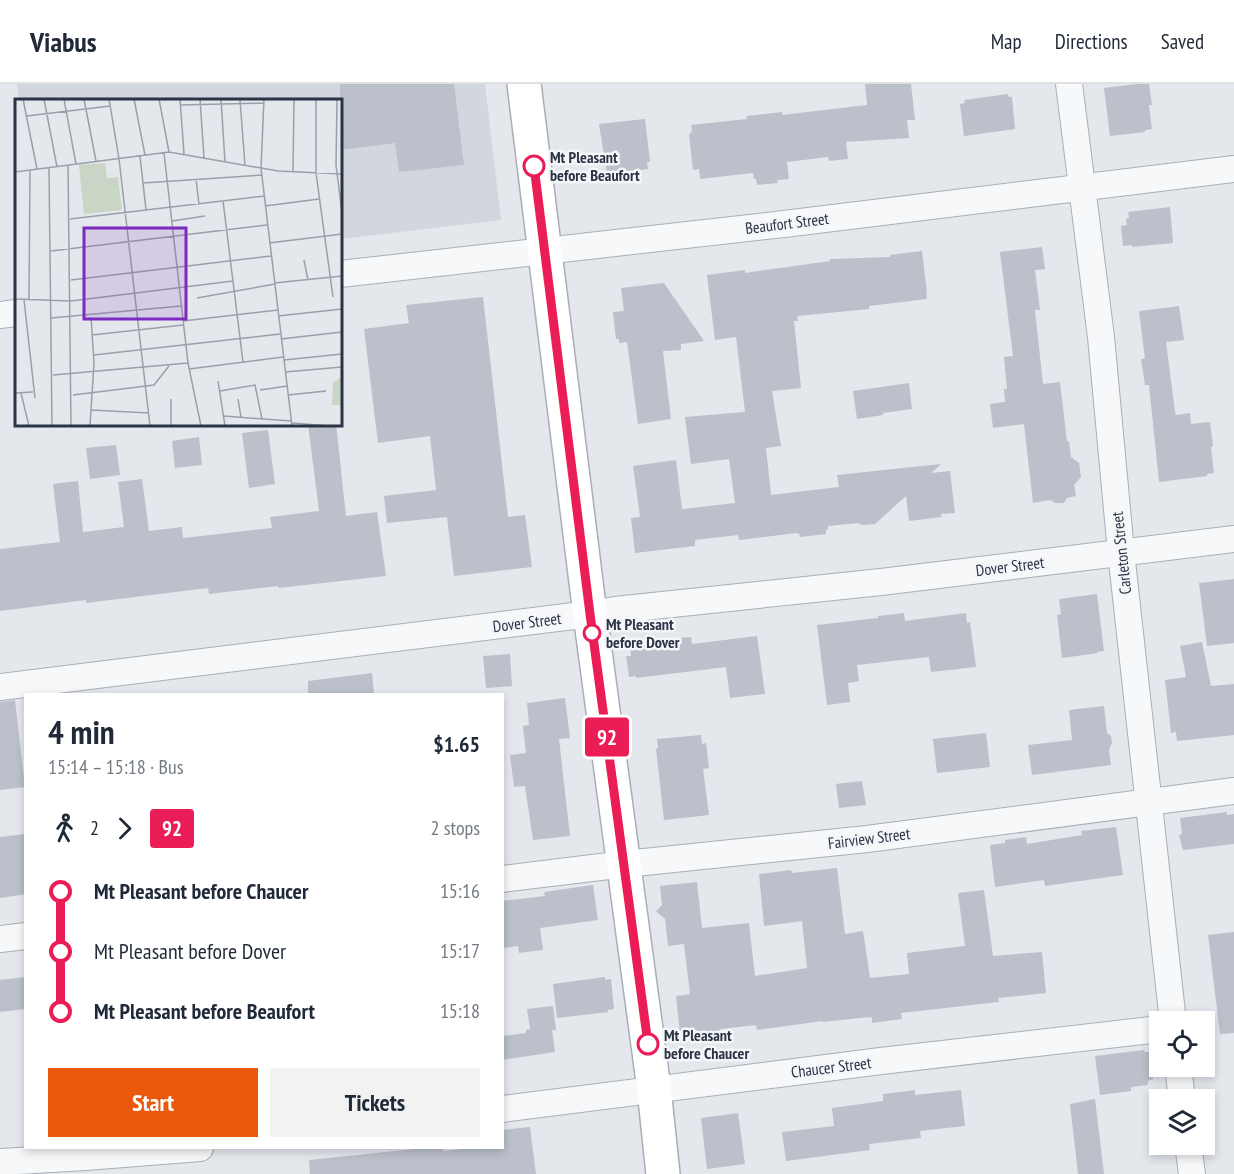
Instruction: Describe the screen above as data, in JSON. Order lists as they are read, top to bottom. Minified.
{"streets":{"street":["Beaufort Street","Carleton Street","Dover Street","Fairview Street","Chaucer Street"]},"crossings":[["Beaufort Street","Carleton Street"],["Carleton Street","Dover Street"],["Carleton Street","Fairview Street"]],"places":["Mt Pleasant before Beaufort","Mt Pleasant before Dover","Mt Pleasant before Chaucer"],"lines":["bus line 92"],"page":{"header":"Viabus","nav":["Map","Directions","Saved"],"on_map":"92","heading":["4 min","15:14 – 15:18 · Bus","$1.65"],"legs":["2","92","2 stops"],"list":[{"name":"Mt Pleasant before Chaucer","value":"15:16"},{"name":"Mt Pleasant before Dover","value":"15:17"},{"name":"Mt Pleasant before Beaufort","value":"15:18"}],"buttons":["Start","Tickets"]}}
